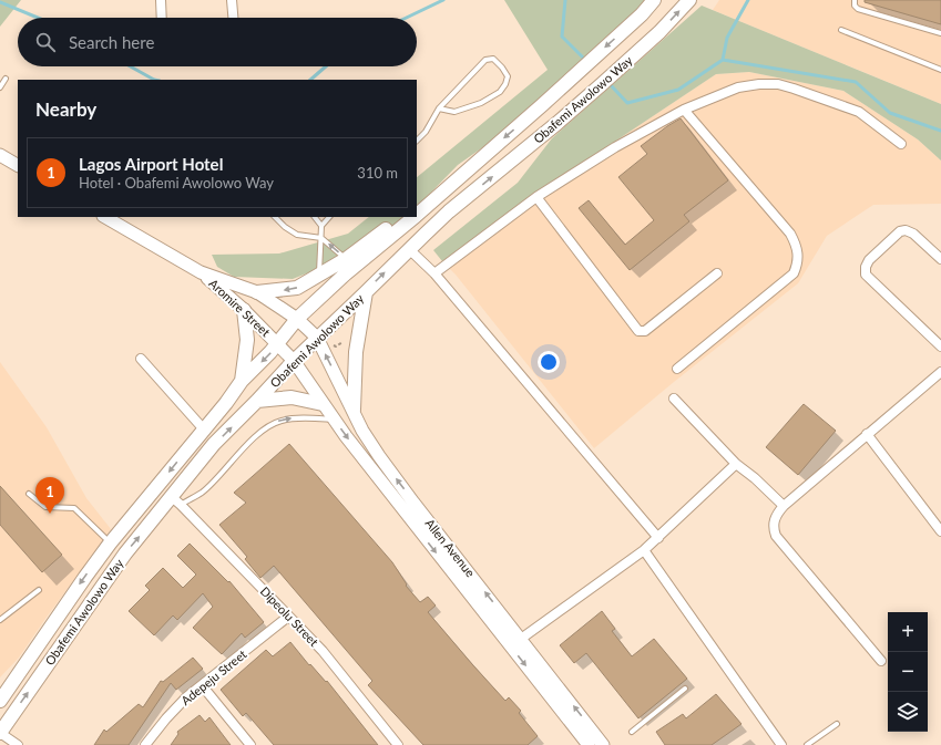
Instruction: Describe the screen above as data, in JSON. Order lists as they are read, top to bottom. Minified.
{"streets":{"main road":["Obafemi Awolowo Way","Aromire Street","Allen Avenue"],"street":["Dipeolu Street","Adepeju Street"]},"crossings":[["Obafemi Awolowo Way","Aromire Street"],["Obafemi Awolowo Way","Allen Avenue"],["Obafemi Awolowo Way","Dipeolu Street"],["Aromire Street","Allen Avenue"],["Dipeolu Street","Adepeju Street"]],"page":{"search":"Search here","heading":"Nearby","list":[{"mark":"1","name":"Lagos Airport Hotel","note":"Hotel · Obafemi Awolowo Way","value":"310 m"}],"pins":"1","map_buttons":["+","−"]}}
